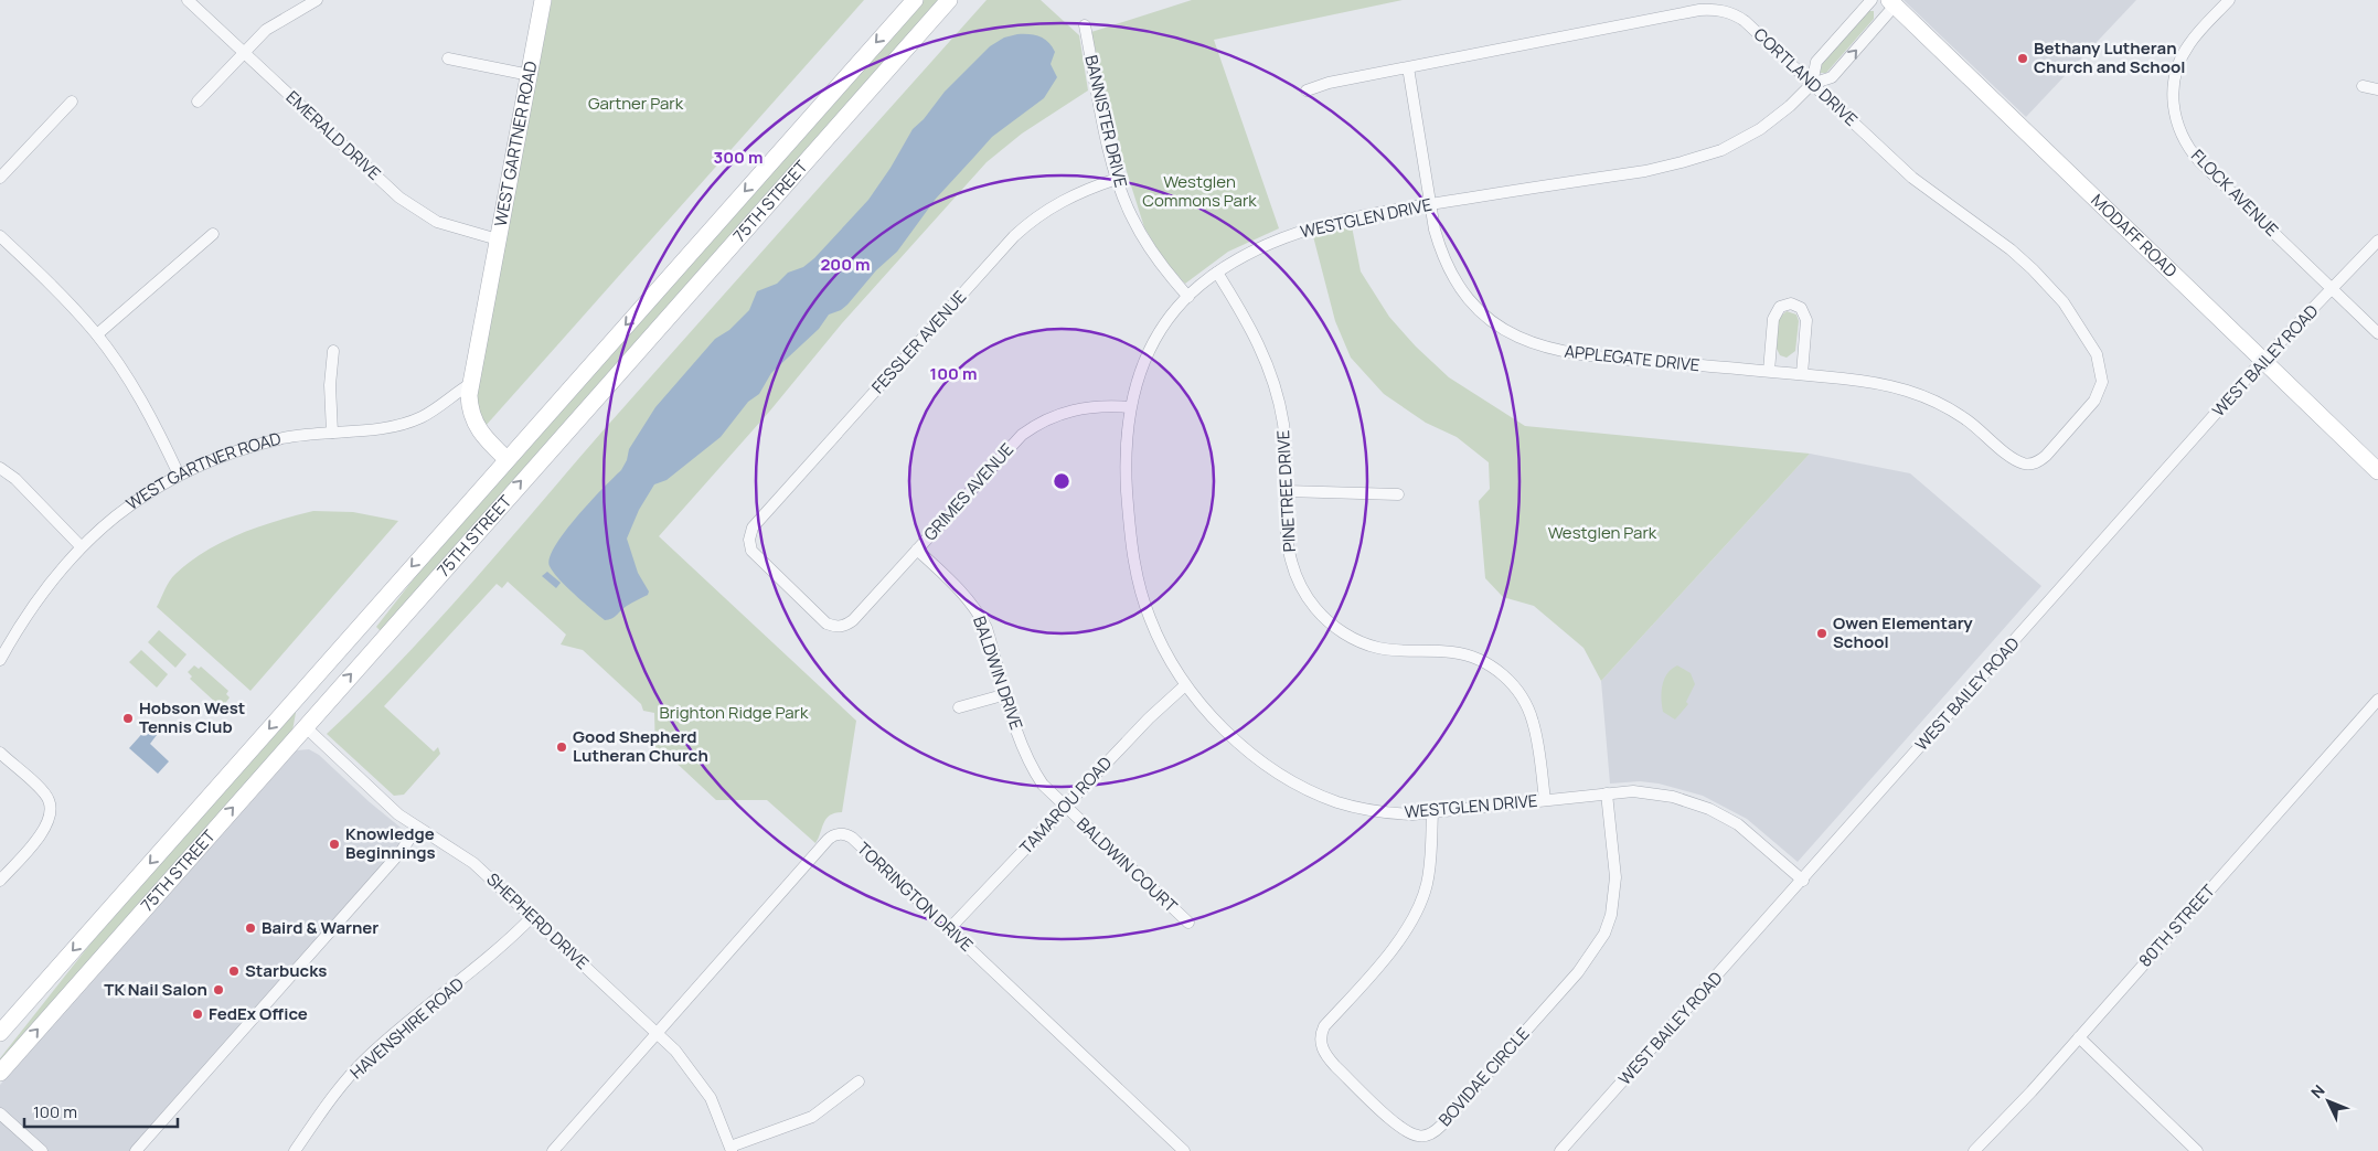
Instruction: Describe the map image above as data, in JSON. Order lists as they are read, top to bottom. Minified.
{"streets":{"main road":["WEST GARTNER ROAD","75TH STREET","MODAFF ROAD"],"street":["CORTLAND DRIVE","BANNISTER DRIVE","EMERALD DRIVE","FLOCK AVENUE","WESTGLEN DRIVE","FESSLER AVENUE","APPLEGATE DRIVE","WEST BAILEY ROAD","PINETREE DRIVE","GRIMES AVENUE","BALDWIN DRIVE","TAMAROU ROAD","BALDWIN COURT","TORRINGTON DRIVE","SHEPHERD DRIVE","80TH STREET","HAVENSHIRE ROAD","BOVIDAE CIRCLE"]},"crossings":[["CORTLAND DRIVE","WESTGLEN DRIVE"],["CORTLAND DRIVE","APPLEGATE DRIVE"],["BANNISTER DRIVE","WESTGLEN DRIVE"],["BANNISTER DRIVE","FESSLER AVENUE"],["EMERALD DRIVE","WEST GARTNER ROAD"],["WEST GARTNER ROAD","75TH STREET"],["FLOCK AVENUE","WEST BAILEY ROAD"],["75TH STREET","SHEPHERD DRIVE"],["WESTGLEN DRIVE","MODAFF ROAD"],["WESTGLEN DRIVE","APPLEGATE DRIVE"],["WESTGLEN DRIVE","WEST BAILEY ROAD"],["WESTGLEN DRIVE","PINETREE DRIVE"],["WESTGLEN DRIVE","GRIMES AVENUE"],["WESTGLEN DRIVE","TAMAROU ROAD"],["WESTGLEN DRIVE","BOVIDAE CIRCLE"],["MODAFF ROAD","WEST BAILEY ROAD"],["FESSLER AVENUE","GRIMES AVENUE"],["GRIMES AVENUE","BALDWIN DRIVE"],["BALDWIN DRIVE","TAMAROU ROAD"],["BALDWIN DRIVE","BALDWIN COURT"],["TAMAROU ROAD","BALDWIN COURT"],["TAMAROU ROAD","TORRINGTON DRIVE"],["TORRINGTON DRIVE","SHEPHERD DRIVE"],["SHEPHERD DRIVE","HAVENSHIRE ROAD"]],"parks":["Gartner Park","Westglen Commons Park","Westglen Park","Brighton Ridge Park"],"places":["Bethany Lutheran Church and School","Owen Elementary School","Hobson West Tennis Club","Good Shepherd Lutheran Church","Knowledge Beginnings","Baird & Warner","Starbucks","TK Nail Salon","FedEx Office"],"scale_bar":"100 m","north":"top left","rings":["300 m","200 m","100 m"]}
